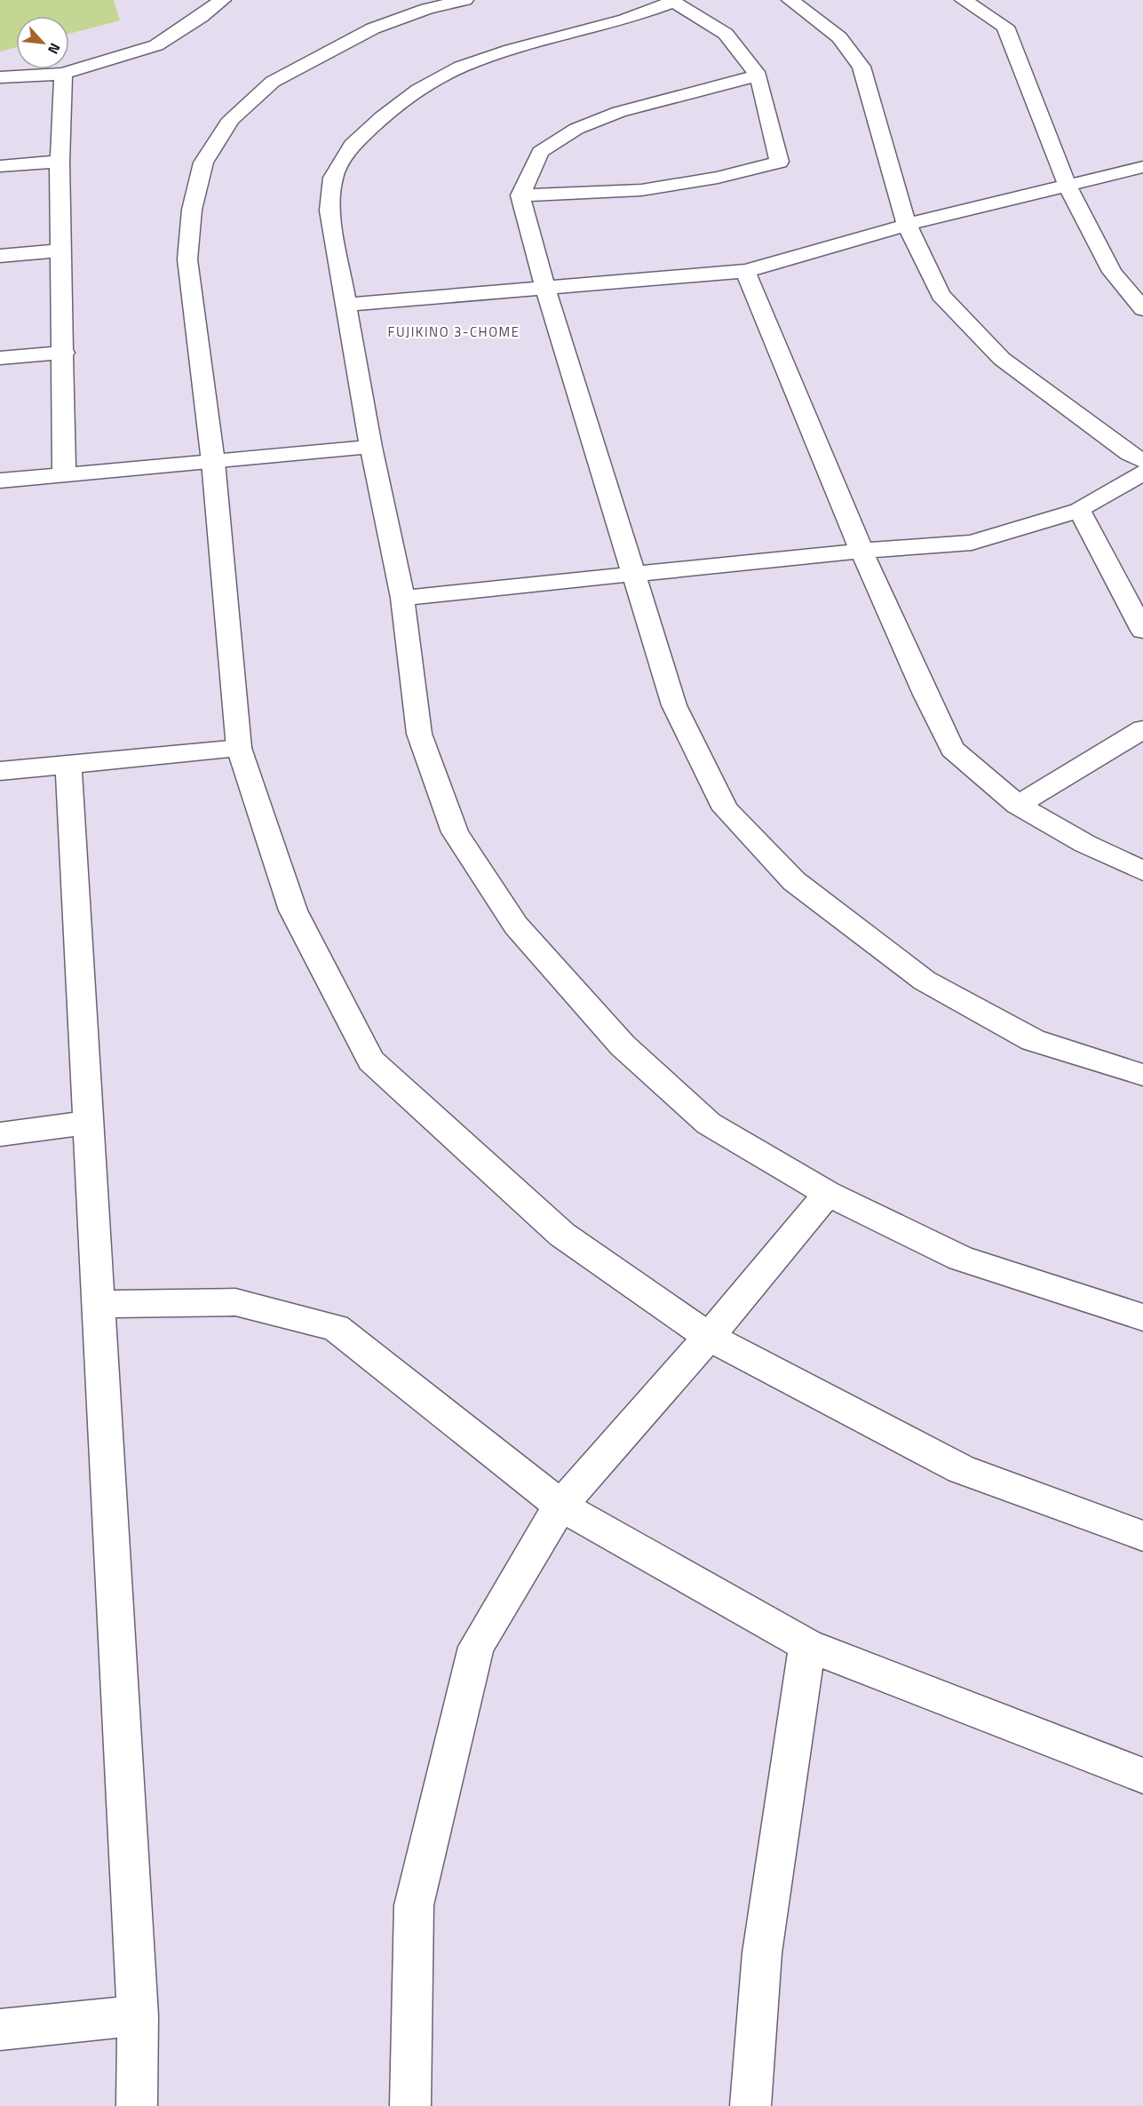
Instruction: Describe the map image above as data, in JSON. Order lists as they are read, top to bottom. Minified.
{"districts":["FUJIKINO 3-CHOME"],"north":"bottom right"}
